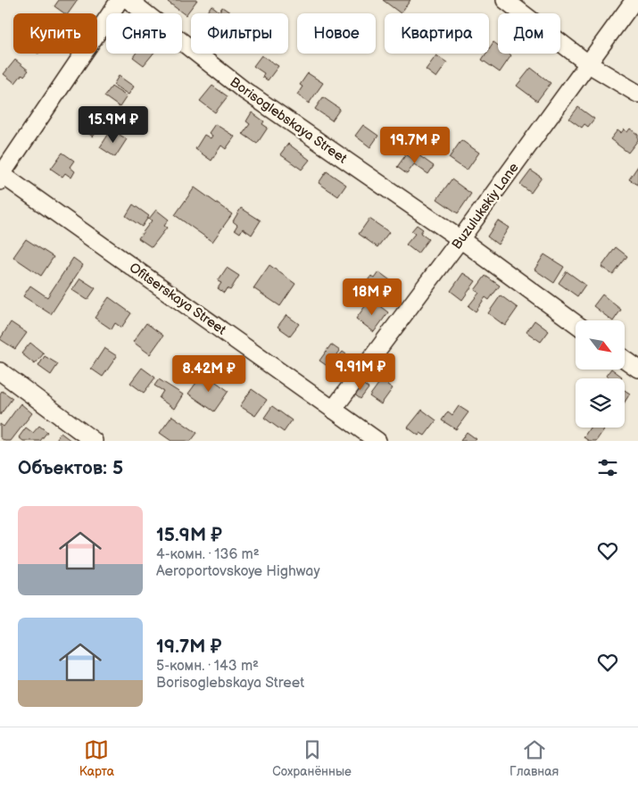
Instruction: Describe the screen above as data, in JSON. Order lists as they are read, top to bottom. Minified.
{"streets":{"street":["Borisoglebskaya Street","Buzulukskiy Lane","Ofitserskaya Street"]},"crossings":[["Borisoglebskaya Street","Buzulukskiy Lane"],["Buzulukskiy Lane","Ofitserskaya Street"]],"north":"bottom right","page":{"chip":["Купить","Снять","Фильтры","Новое","Квартира","Дом"],"price":["15.9M ₽","19.7M ₽","18M ₽","9.91M ₽","8.42M ₽"],"heading":"Объектов: 5","list":[{"name":"15.9M ₽","note":"4-комн. · 136 m² · Aeroportovskoye Highway"},{"name":"19.7M ₽","note":"5-комн. · 143 m² · Borisoglebskaya Street"}],"tabs":["Карта","Сохранённые","Главная"]}}
